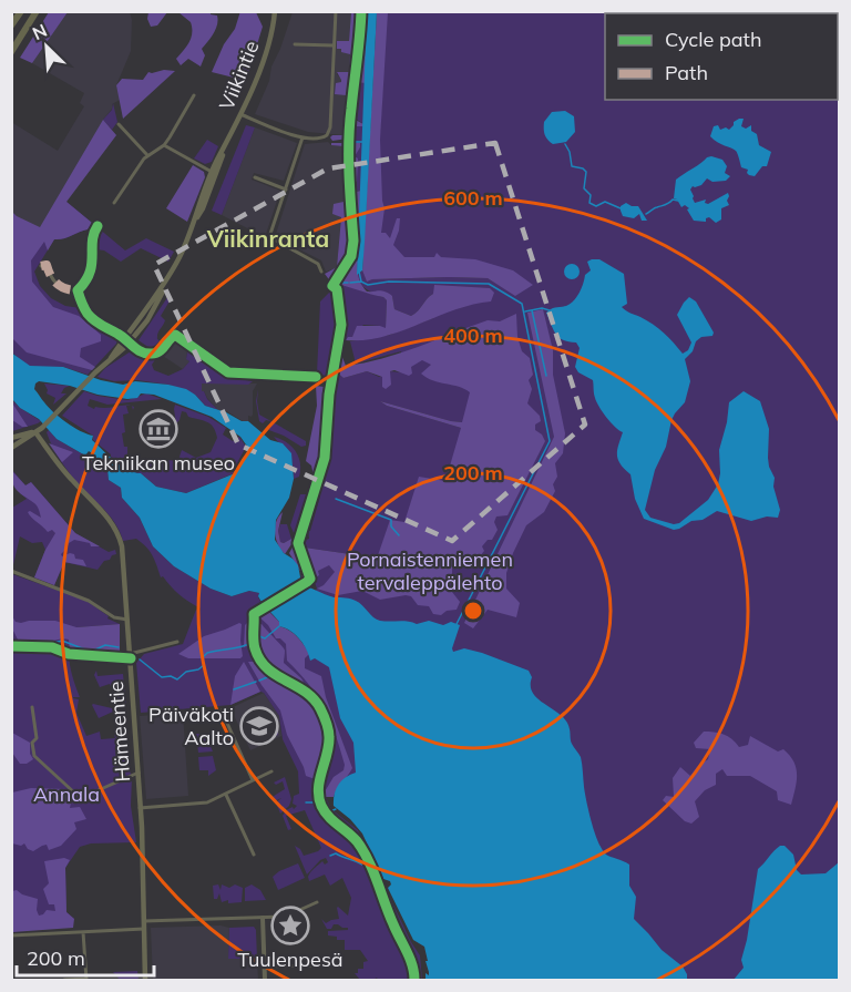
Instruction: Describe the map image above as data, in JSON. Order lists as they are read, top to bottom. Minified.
{"streets":{"main road":["Viikintie","Hämeentie"]},"crossings":[["Viikintie","Hämeentie"]],"districts":["Viikinranta"],"parks":["Pornaistenniemen tervaleppälehto","Annala"],"places":{"museum":["Tekniikan museo"],"school or university":["Päiväkoti Aalto"],"place":["Tuulenpesä"]},"legend":["Cycle path","Path"],"scale_bar":"200 m","north":"top left","rings":["600 m","400 m","200 m"]}
